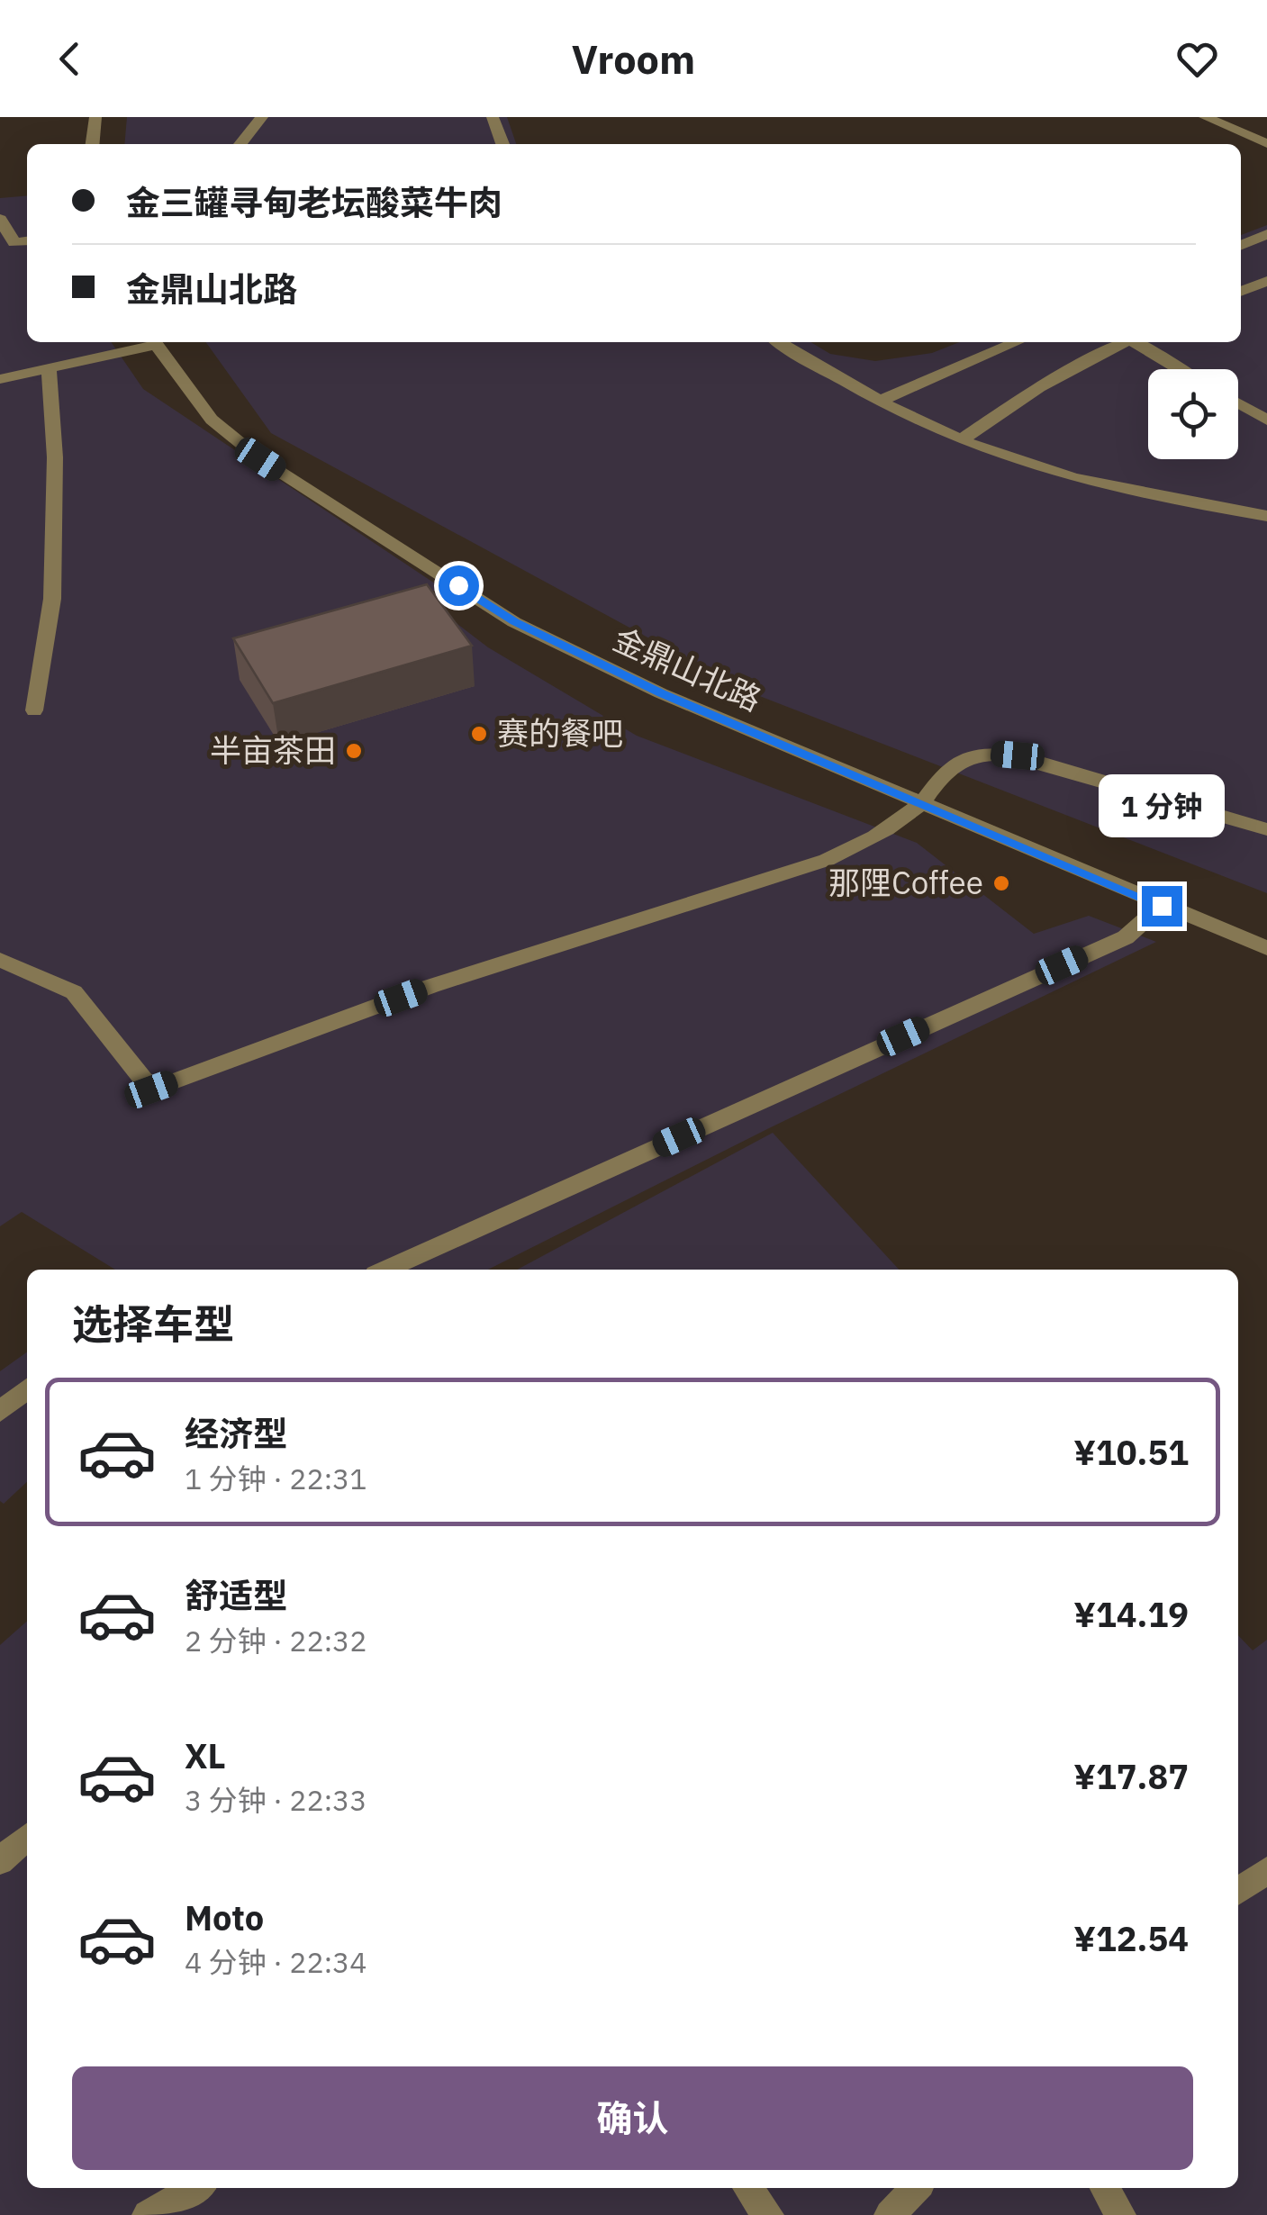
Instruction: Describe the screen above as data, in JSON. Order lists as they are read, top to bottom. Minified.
{"streets":{"street":["金鼎山北路"]},"places":["赛的餐吧","半亩茶田","那䧉Coffee"],"page":{"header":"Vroom","banner":["金三罐寻甸老坛酸菜牛肉","金鼎山北路"],"bubble":"1 分钟","heading":"选择车型","list":[{"name":"经济型","note":"1 分钟 · 22:31","value":"¥10.51"},{"name":"舒适型","note":"2 分钟 · 22:32","value":"¥14.19"},{"name":"XL","note":"3 分钟 · 22:33","value":"¥17.87"},{"name":"Moto","note":"4 分钟 · 22:34","value":"¥12.54"}],"buttons":"确认"}}
